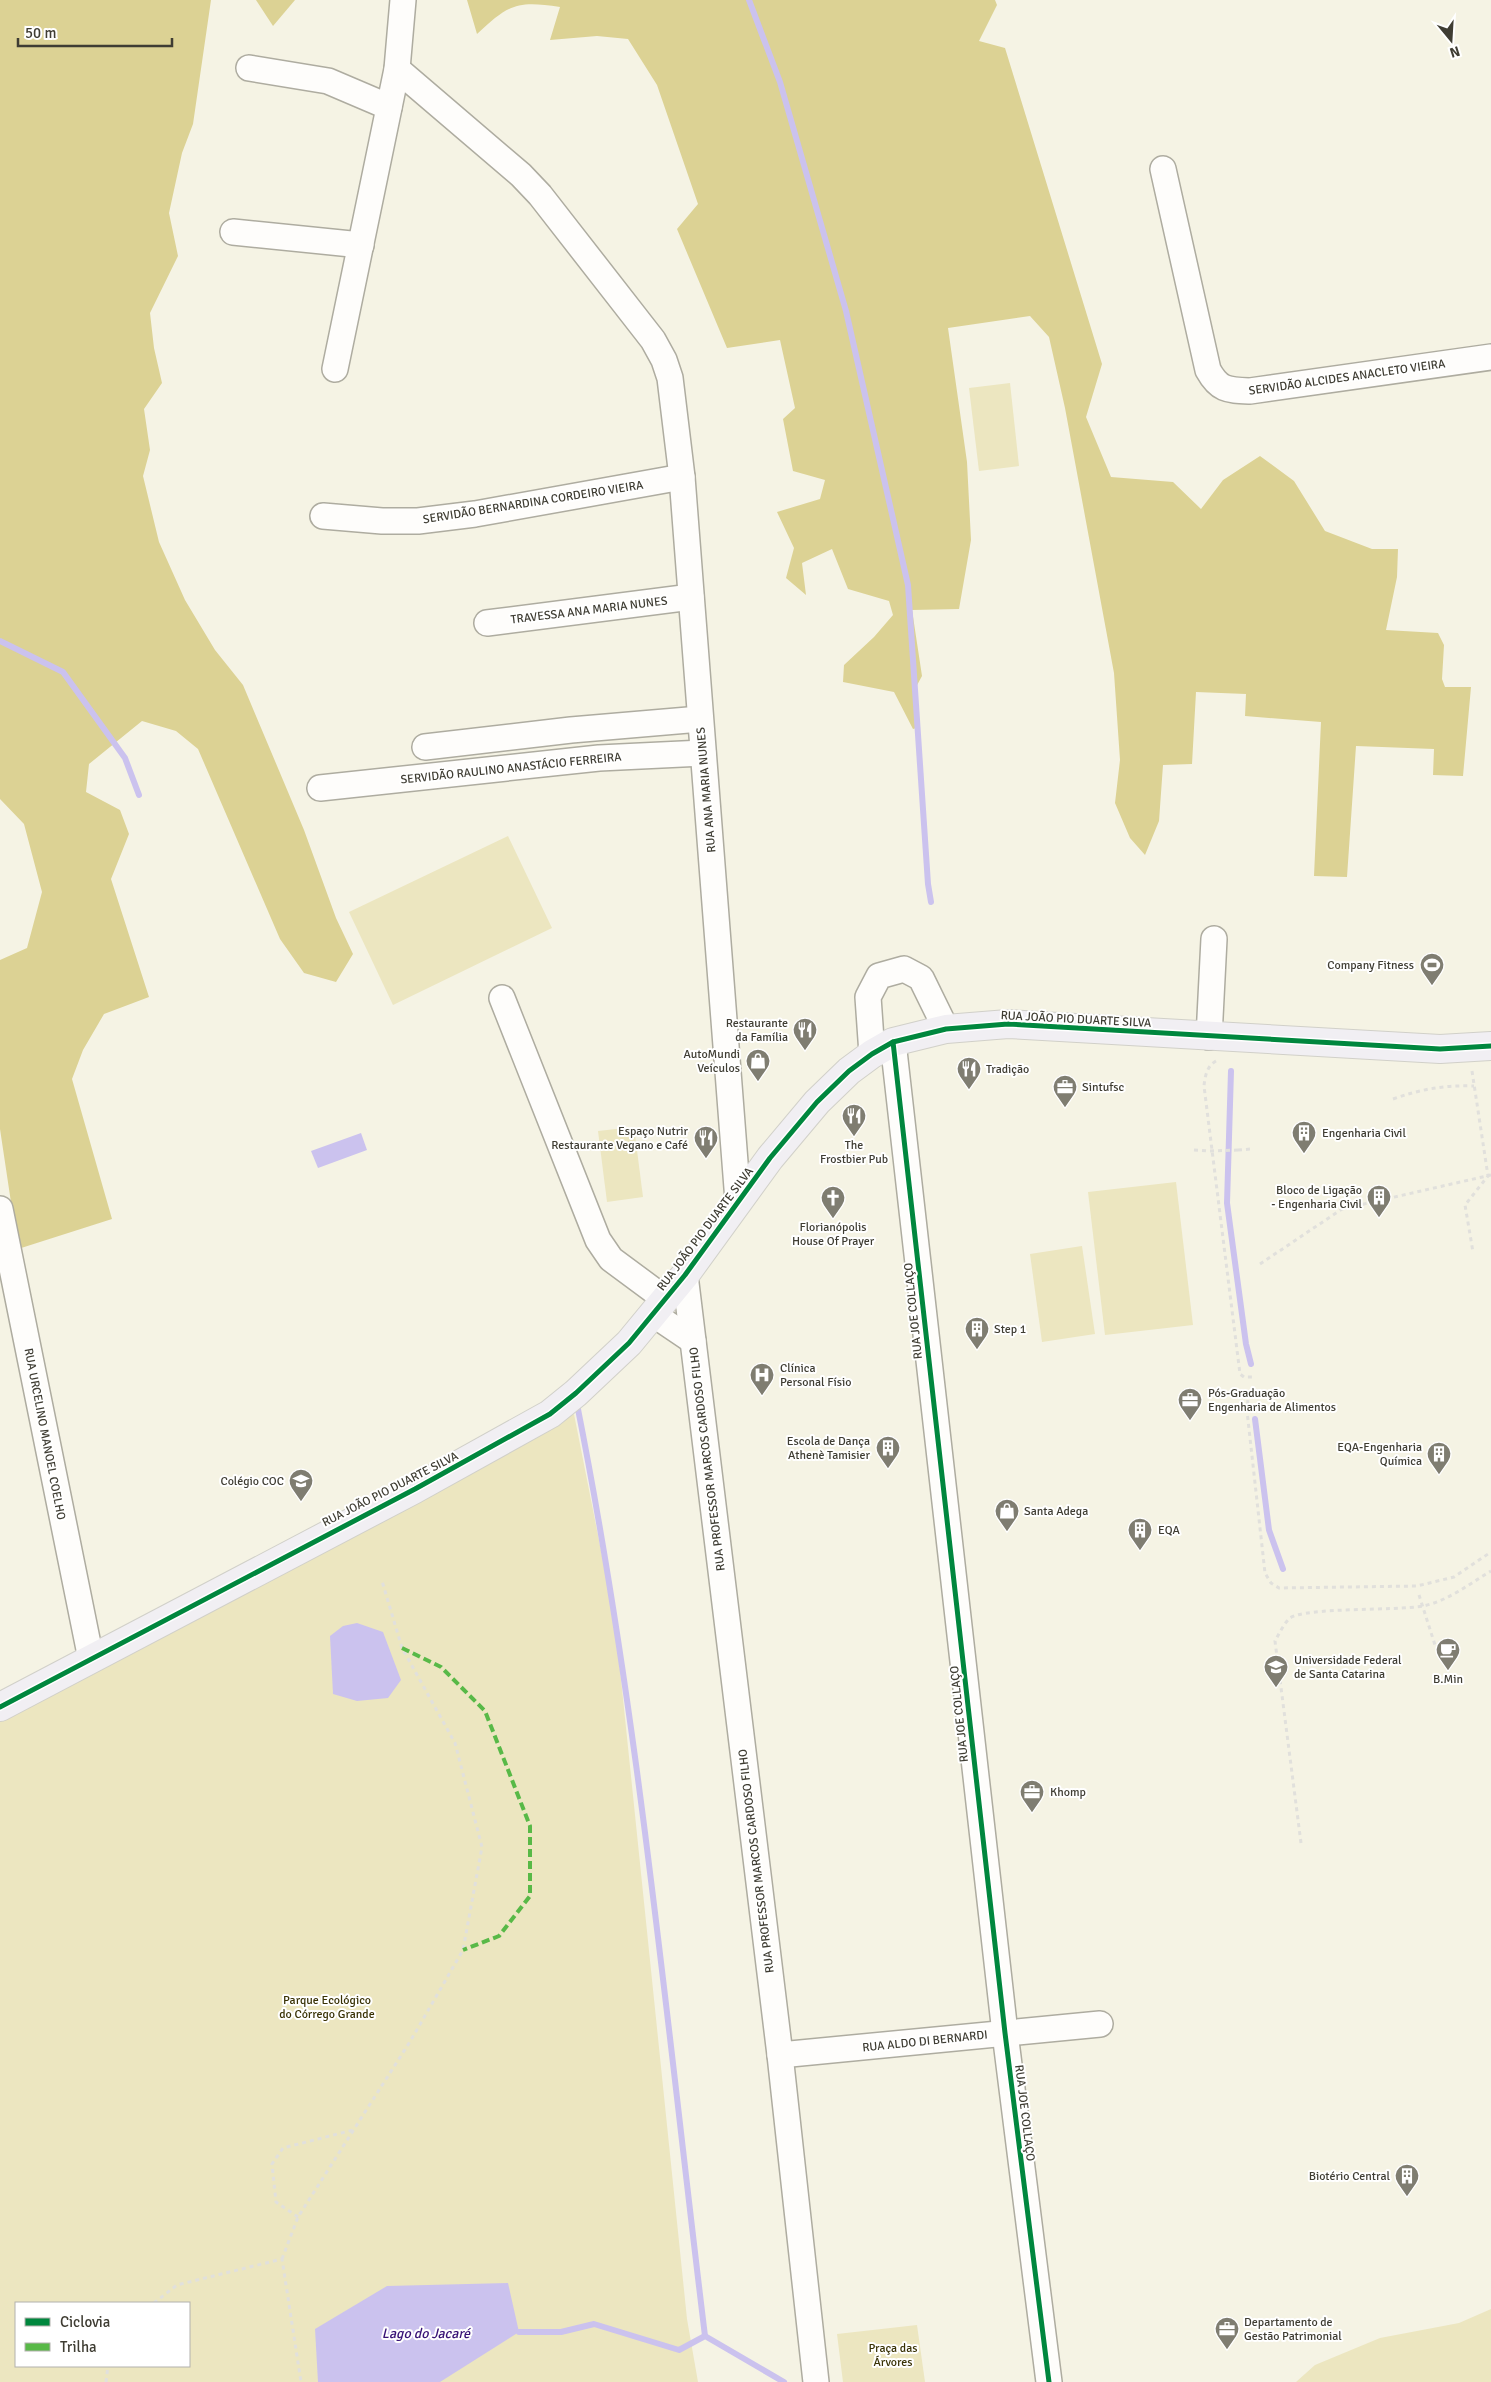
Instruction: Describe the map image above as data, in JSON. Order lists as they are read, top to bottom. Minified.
{"streets":{"main road":["RUA JOÃO PIO DUARTE SILVA"],"street":["SERVIDÃO ALCIDES ANACLETO VIEIRA","SERVIDÃO BERNARDINA CORDEIRO VIEIRA","TRAVESSA ANA MARIA NUNES","SERVIDÃO RAULINO ANASTÁCIO FERREIRA","RUA ANA MARIA NUNES","RUA JOE COLLAÇO","RUA URCELINO MANOEL COELHO","RUA PROFESSOR MARCOS CARDOSO FILHO","RUA ALDO DI BERNARDI"]},"crossings":[["SERVIDÃO BERNARDINA CORDEIRO VIEIRA","RUA ANA MARIA NUNES"],["TRAVESSA ANA MARIA NUNES","RUA ANA MARIA NUNES"],["SERVIDÃO RAULINO ANASTÁCIO FERREIRA","RUA ANA MARIA NUNES"],["RUA ANA MARIA NUNES","RUA JOÃO PIO DUARTE SILVA"],["RUA JOÃO PIO DUARTE SILVA","RUA JOE COLLAÇO"],["RUA JOÃO PIO DUARTE SILVA","RUA URCELINO MANOEL COELHO"],["RUA JOÃO PIO DUARTE SILVA","RUA PROFESSOR MARCOS CARDOSO FILHO"],["RUA JOE COLLAÇO","RUA ALDO DI BERNARDI"],["RUA PROFESSOR MARCOS CARDOSO FILHO","RUA ALDO DI BERNARDI"]],"water":["Lago do Jacaré"],"parks":["Parque Ecológico do Córrego Grande","Praça das Árvores"],"places":{"sports":["Company Fitness"],"restaurant":["Restaurante da Família","Tradição","The Frostbier Pub","Espaço Nutrir Restaurante Vegano e Café"],"shop":["AutoMundi Veículos","Santa Adega"],"office":["Sintufsc","Pós-Graduação Engenharia de Alimentos","Khomp","Departamento de Gestão Patrimonial"],"building":["Engenharia Civil","Bloco de Ligação - Engenharia Civil","Step 1","Escola de Dança Athenè Tamisier","EQA-Engenharia Química","EQA","Biotério Central"],"church":["Florianópolis House Of Prayer"],"hospital":["Clínica Personal Físio"],"school or university":["Colégio COC","Universidade Federal de Santa Catarina"],"cafe":["B.Min"]},"legend":["Ciclovia","Trilha"],"scale_bar":"50 m","north":"bottom"}
